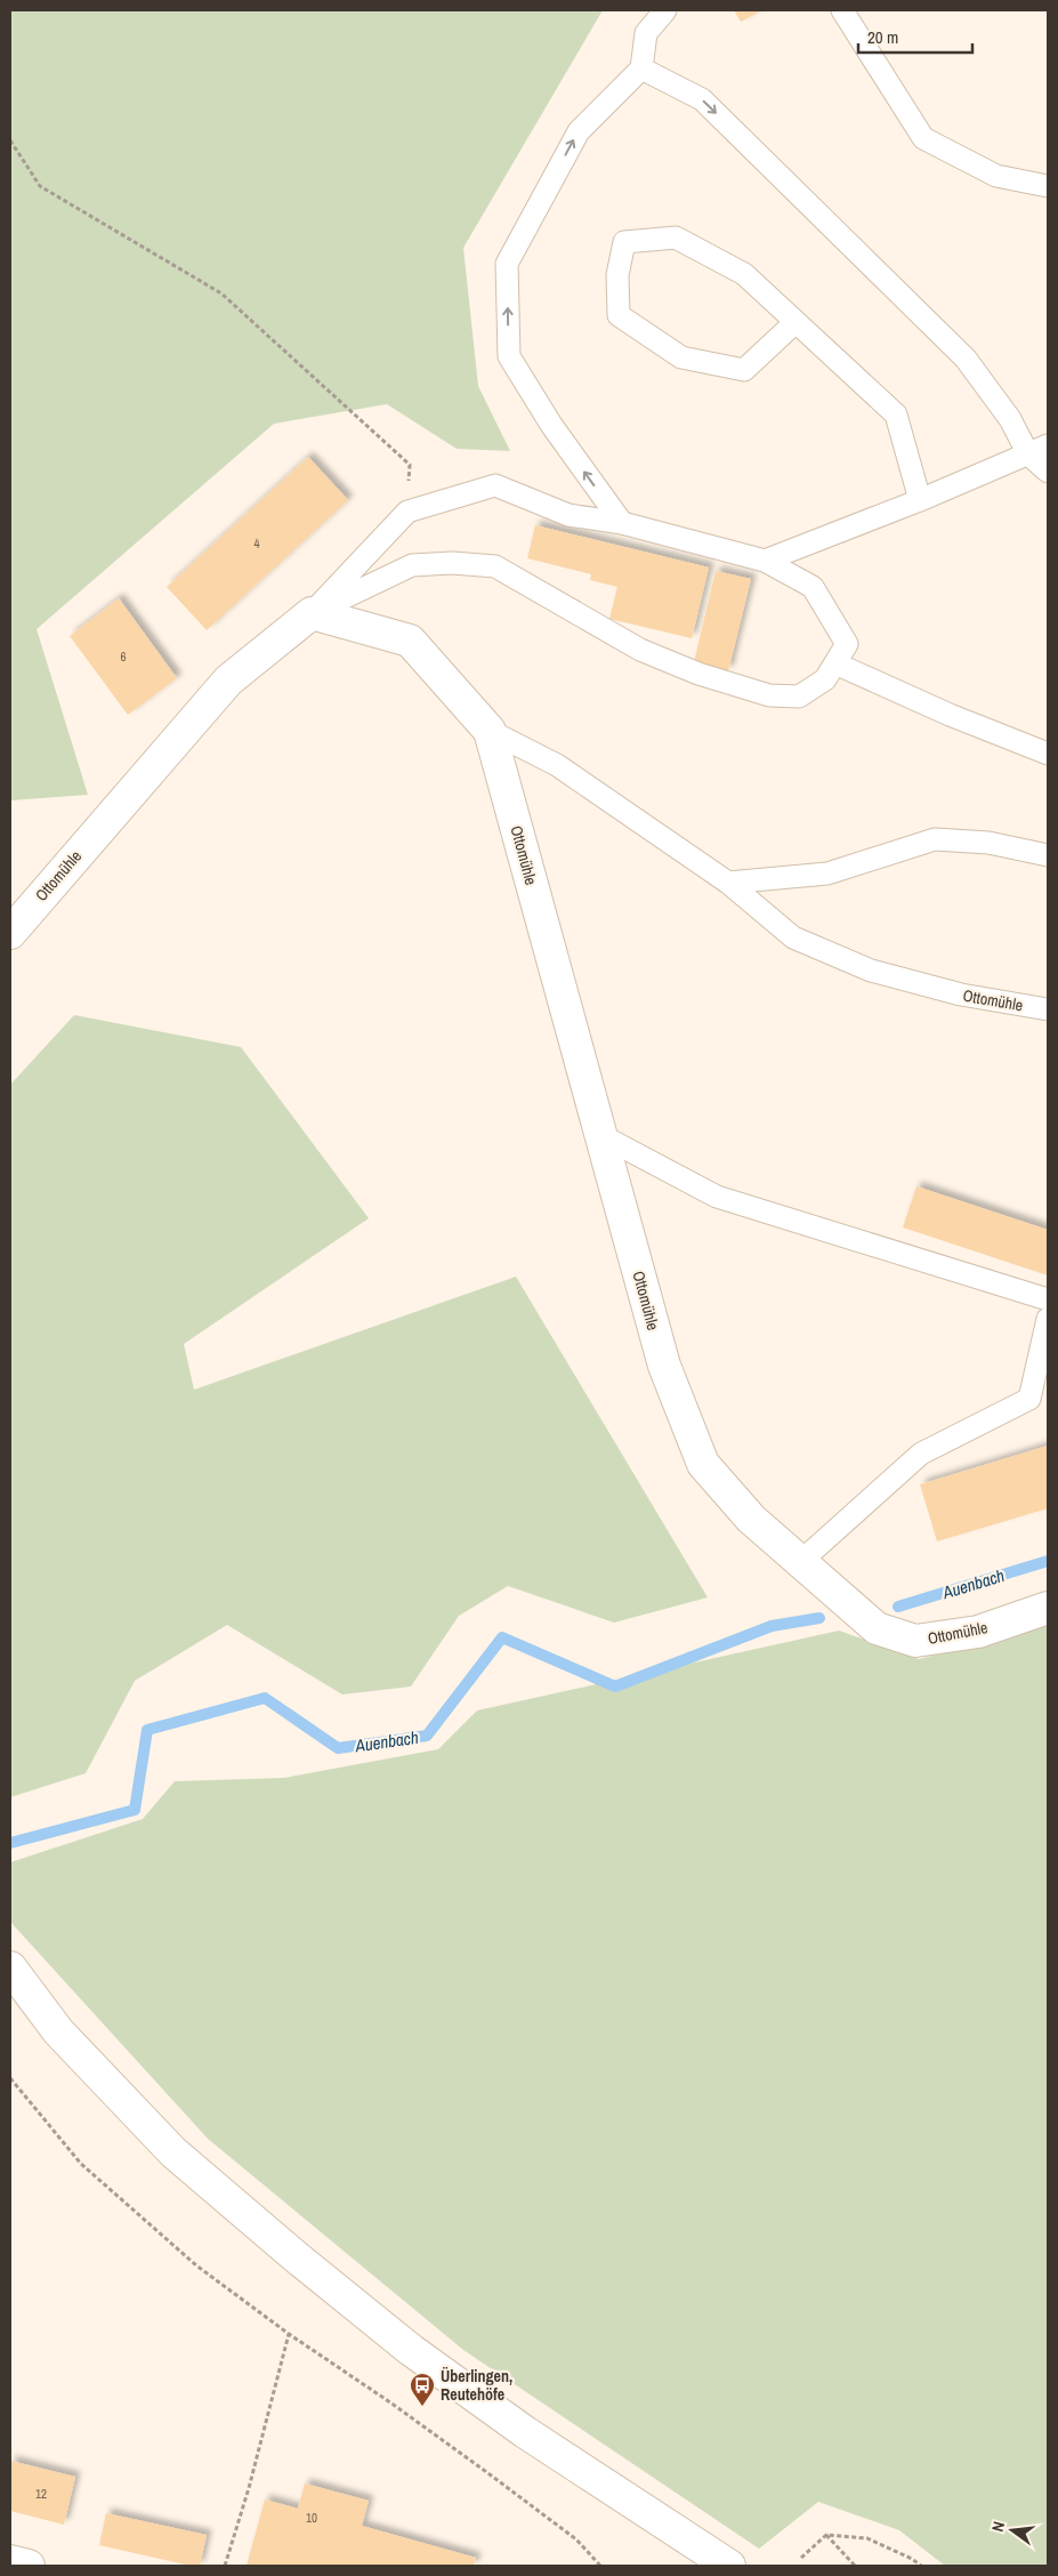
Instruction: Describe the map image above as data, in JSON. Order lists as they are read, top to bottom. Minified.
{"streets":{"street":["Ottomühle"]},"water":["Auenbach"],"places":{"bus stop":["Überlingen, Reutehöfe"]},"house_numbers":["4","6","12","10"],"scale_bar":"20 m","north":"left"}
